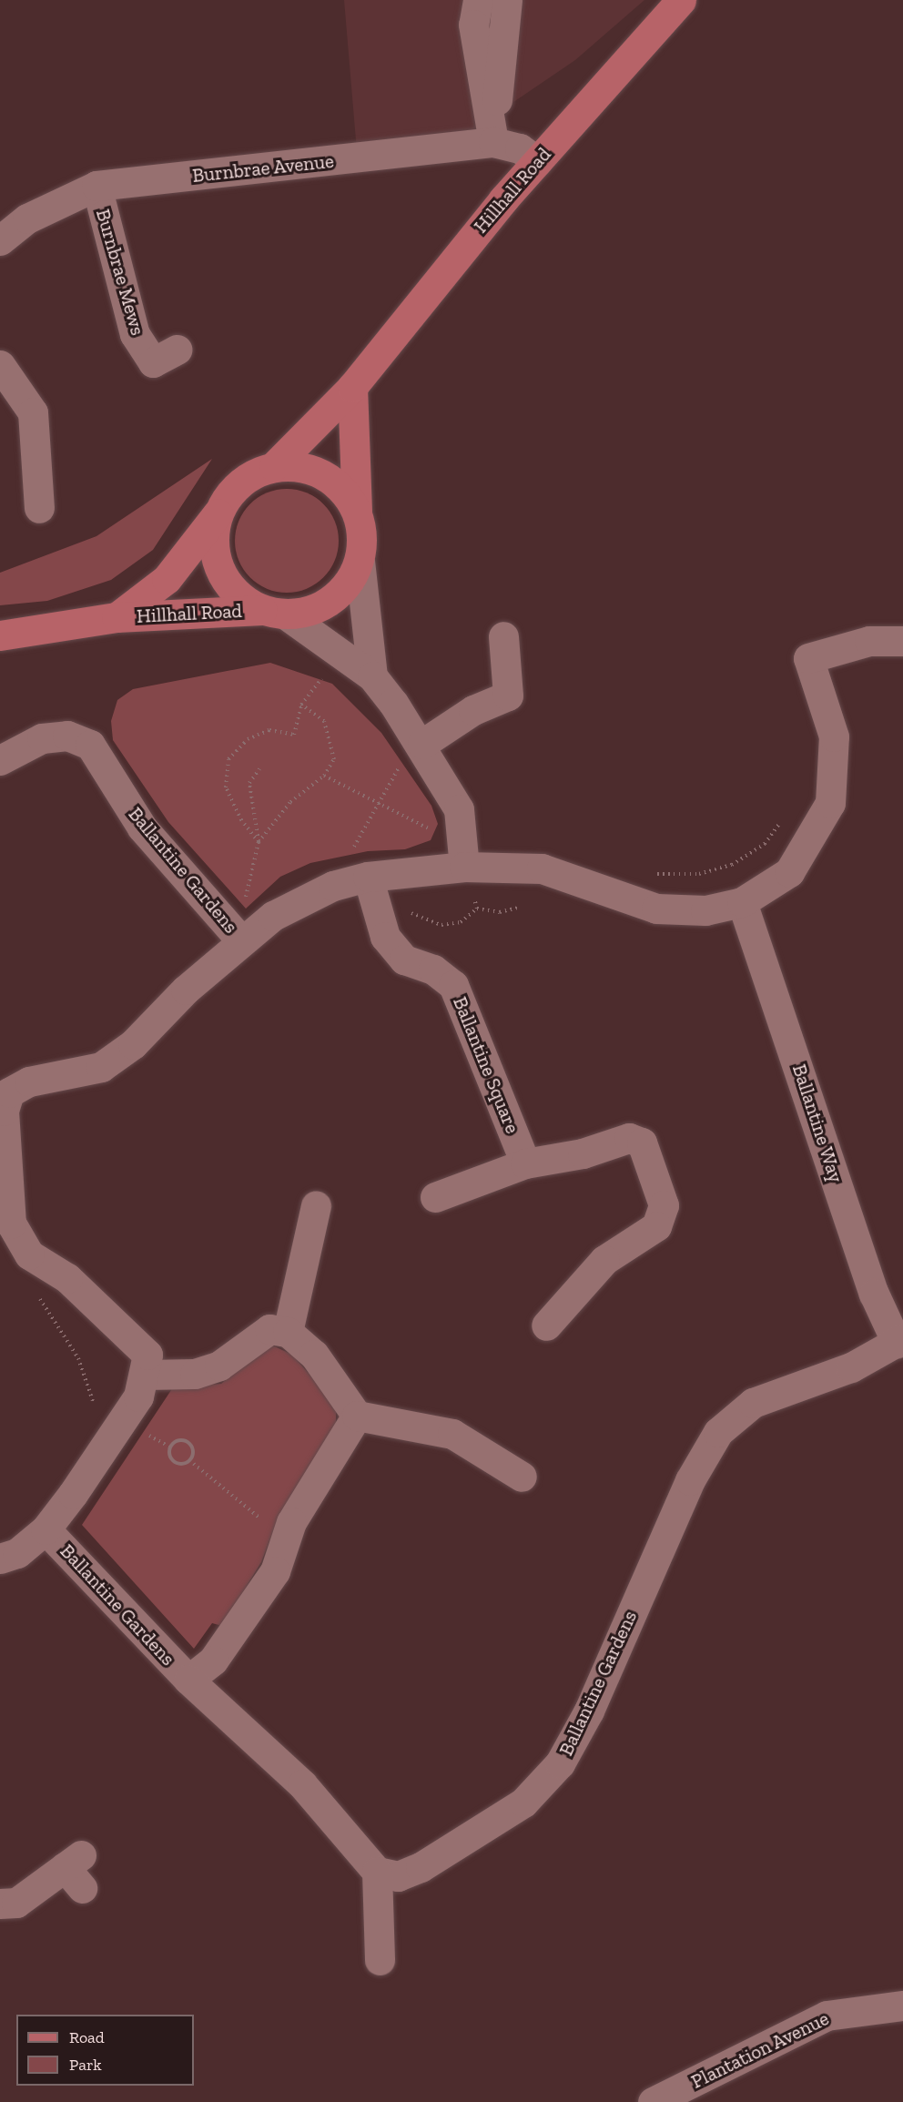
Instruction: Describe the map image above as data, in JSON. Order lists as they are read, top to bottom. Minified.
{"streets":{"main road":["Hillhall Road"],"street":["Burnbrae Avenue","Burnbrae Mews","Ballantine Gardens","Ballantine Square","Ballantine Way","Plantation Avenue"]},"crossings":[["Burnbrae Avenue","Hillhall Road"],["Burnbrae Avenue","Burnbrae Mews"],["Ballantine Gardens","Ballantine Square"],["Ballantine Gardens","Ballantine Way"]],"legend":["Road","Park"]}
